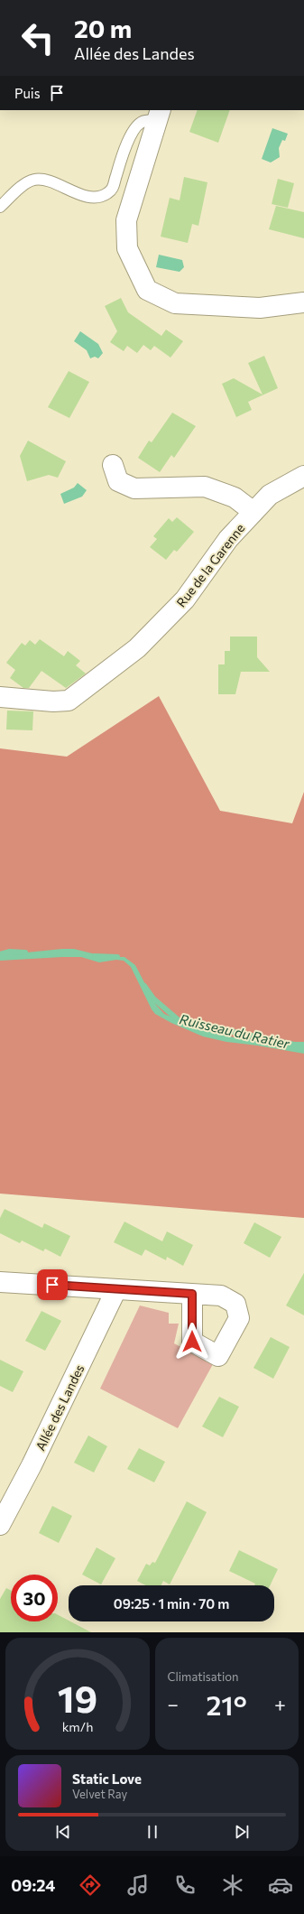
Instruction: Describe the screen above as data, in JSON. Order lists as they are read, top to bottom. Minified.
{"streets":{"street":["Rue de la Garenne","Allée des Landes"]},"water":["Ruisseau du Ratier"],"page":{"turn":["20 m","Allée des Landes"],"then":"Puis","limit":"30","trip":"09:25 · 1 min · 70 m","tile":"Climatisation","heat":["−","21°","+"],"song":["Static Love","Velvet Ray"],"tabs":"09:24","gauge":["19","km/h"]}}
